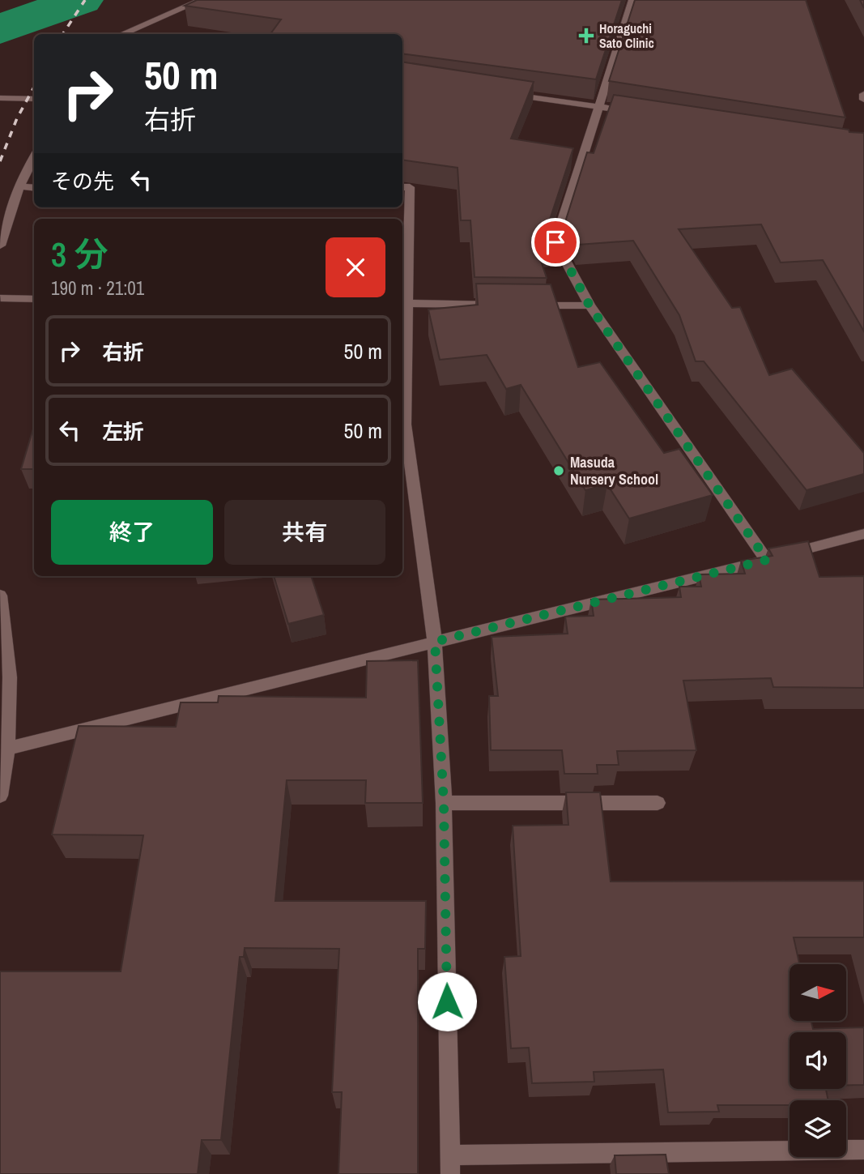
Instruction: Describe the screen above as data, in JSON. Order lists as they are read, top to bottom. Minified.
{"places":{"health":["Horaguchi Sato Clinic"],"other":["Masuda Nursery School"]},"north":"right","page":{"turn":["50 m","右折"],"then":"その先","heading":["3 分","190 m · 21:01"],"list":[{"name":"右折","value":"50 m"},{"name":"左折","value":"50 m"}],"buttons":["終了","共有"]}}
